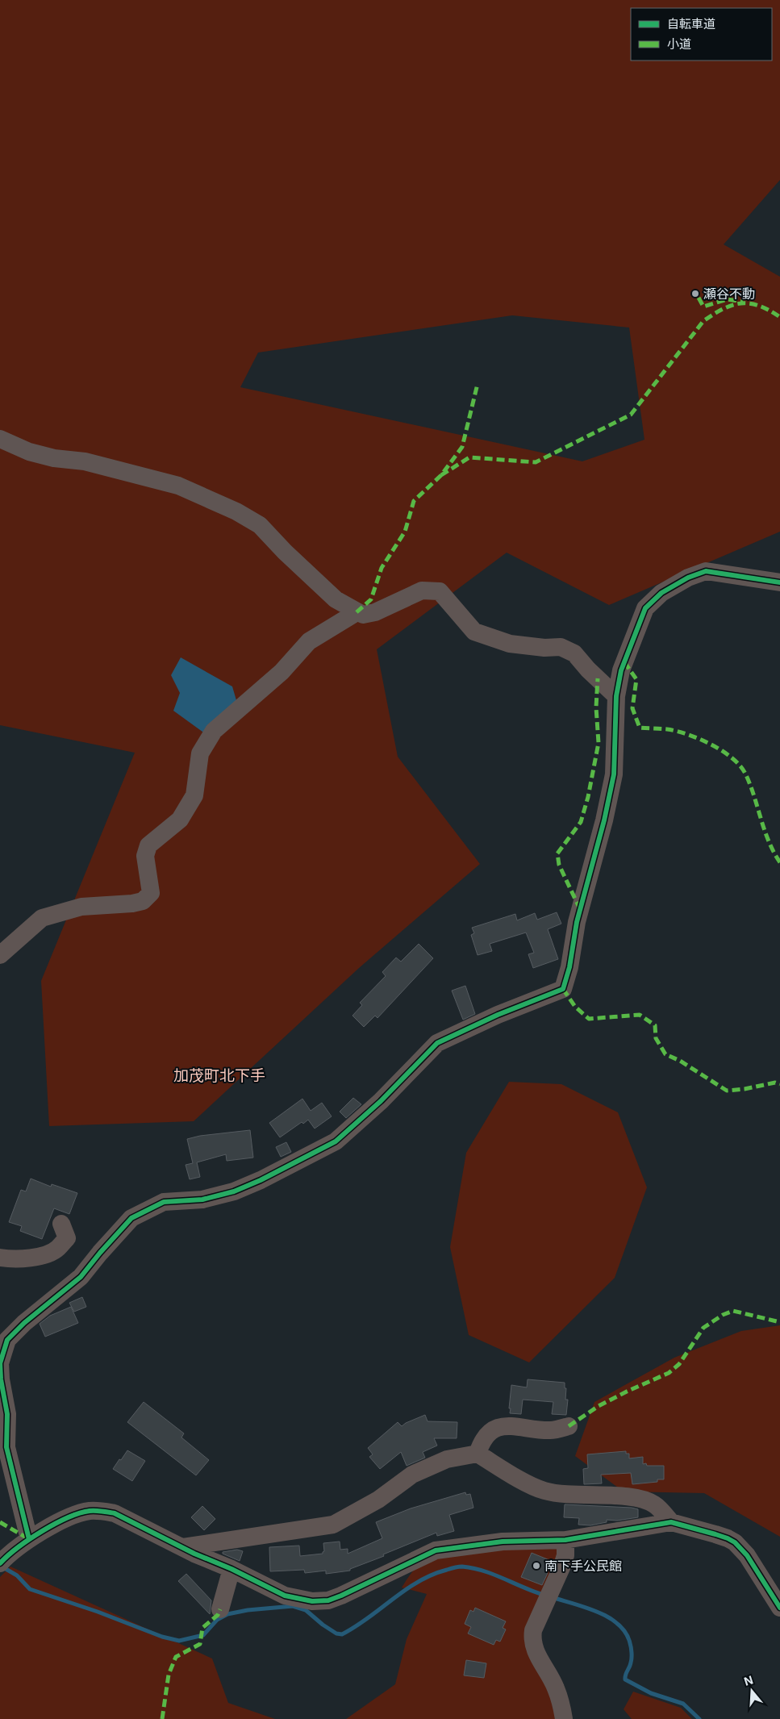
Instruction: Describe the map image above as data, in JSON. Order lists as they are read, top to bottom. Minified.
{"districts":["加茂町北下手"],"places":["瀬谷不動","南下手公民館"],"legend":["自転車道","小道"],"north":"top"}
